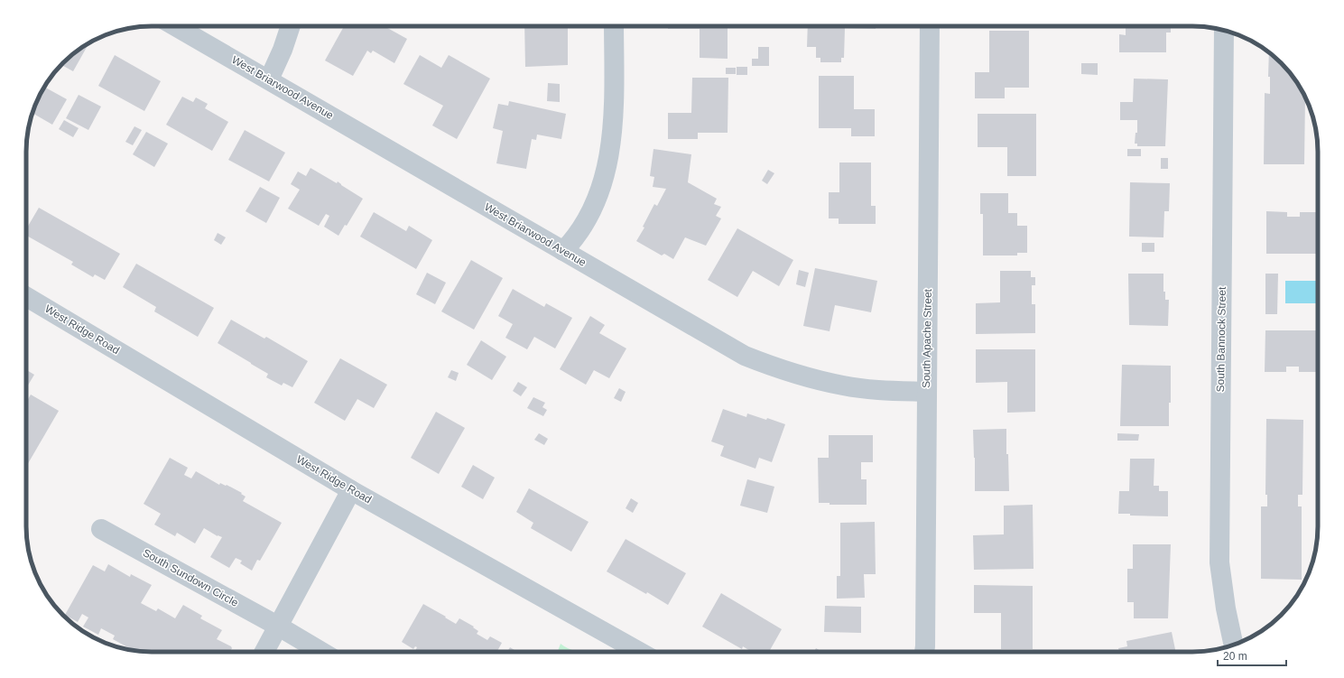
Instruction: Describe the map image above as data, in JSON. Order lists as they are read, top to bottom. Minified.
{"streets":{"street":["West Briarwood Avenue","West Ridge Road","South Apache Street","South Bannock Street","South Sundown Circle"]},"crossings":[["West Briarwood Avenue","South Apache Street"]],"scale_bar":"20 m"}
